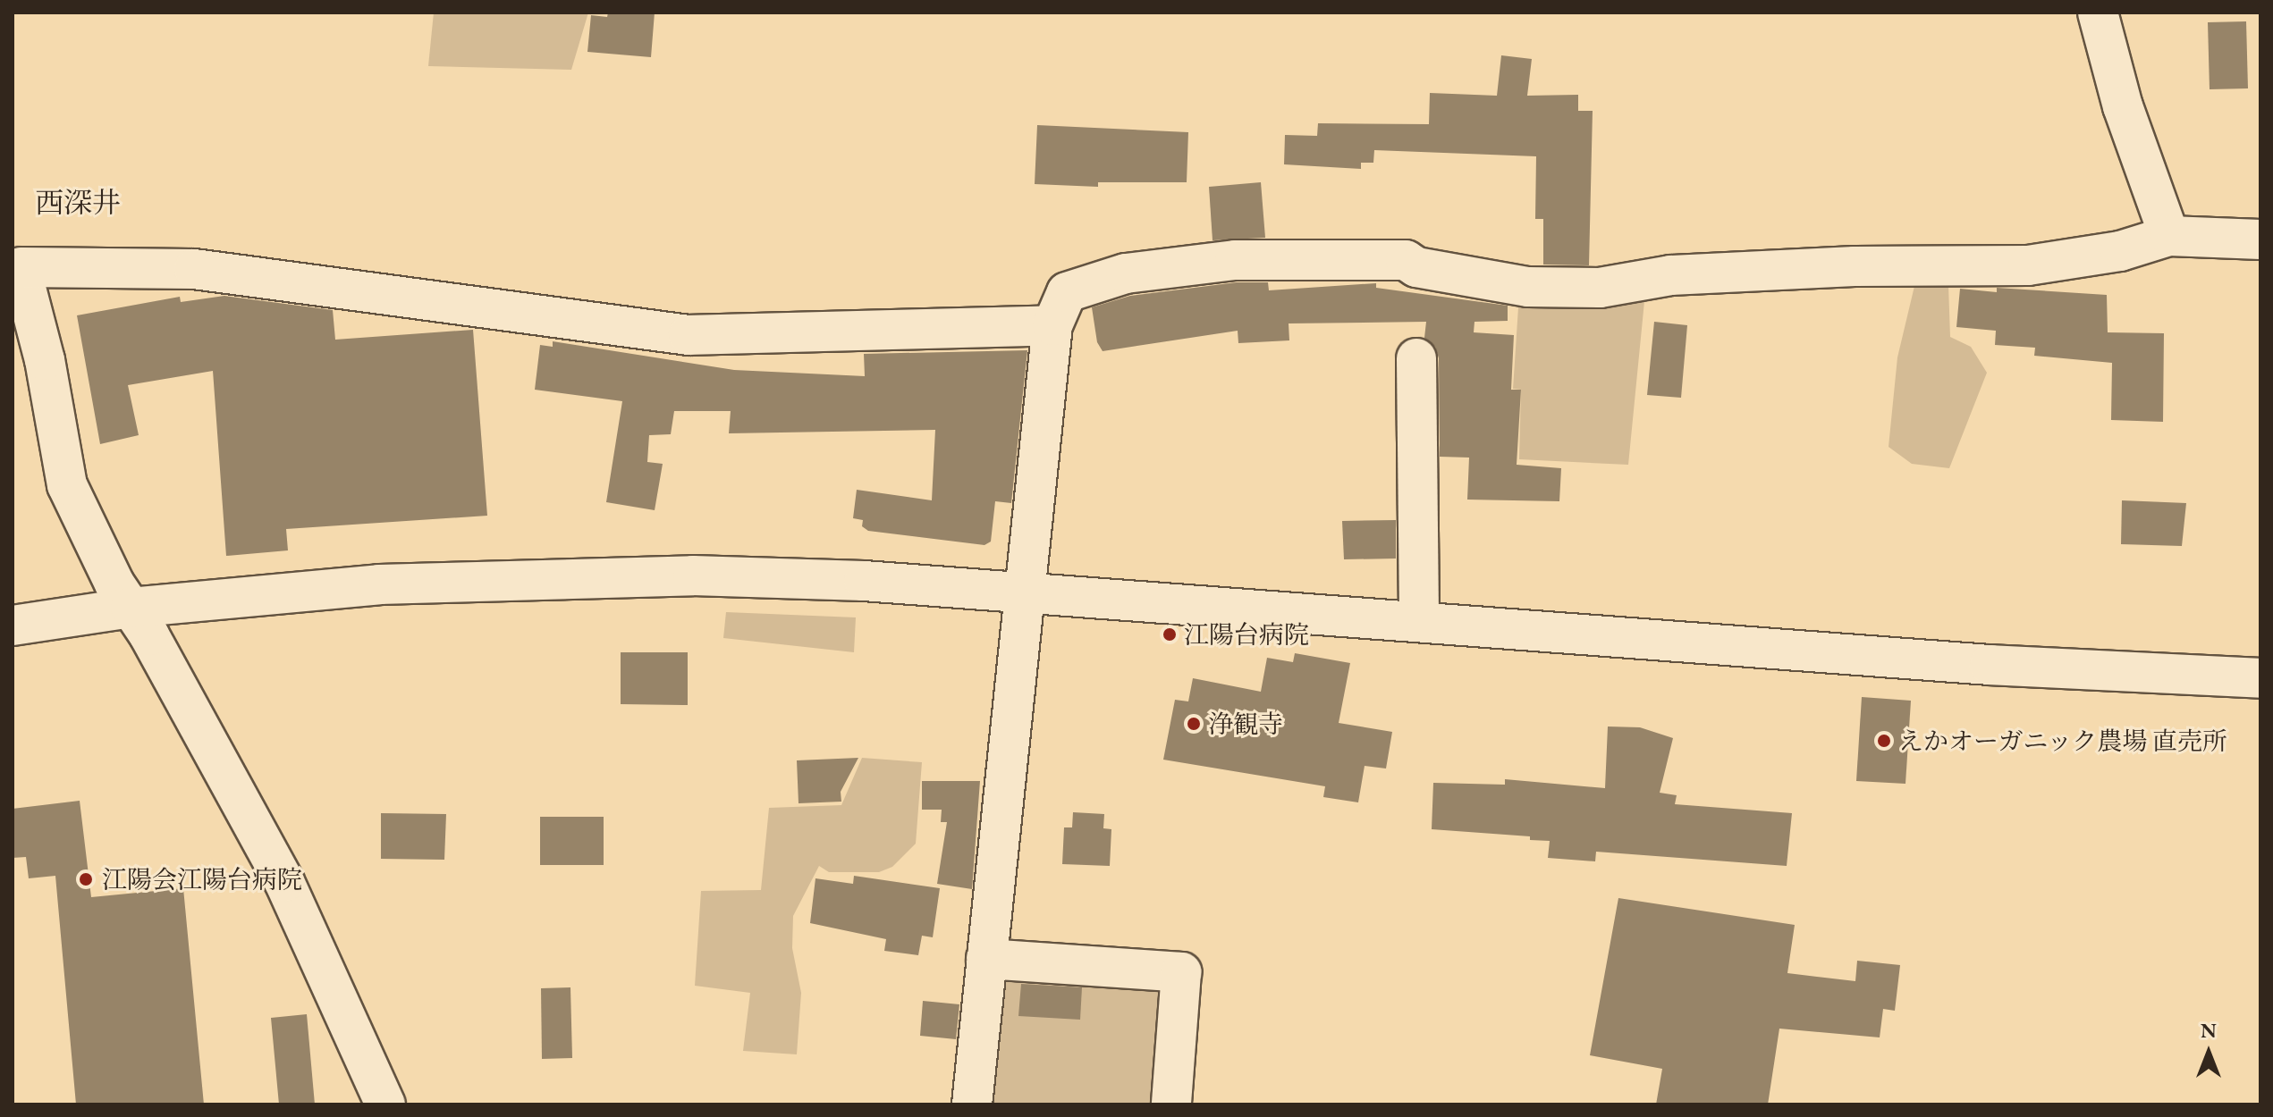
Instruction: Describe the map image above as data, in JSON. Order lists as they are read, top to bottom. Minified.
{"districts":["西深井"],"places":["江陽台病院","浄観寺","えかオーガニック農場 直売所","江陽会江陽台病院"],"north":"top"}
